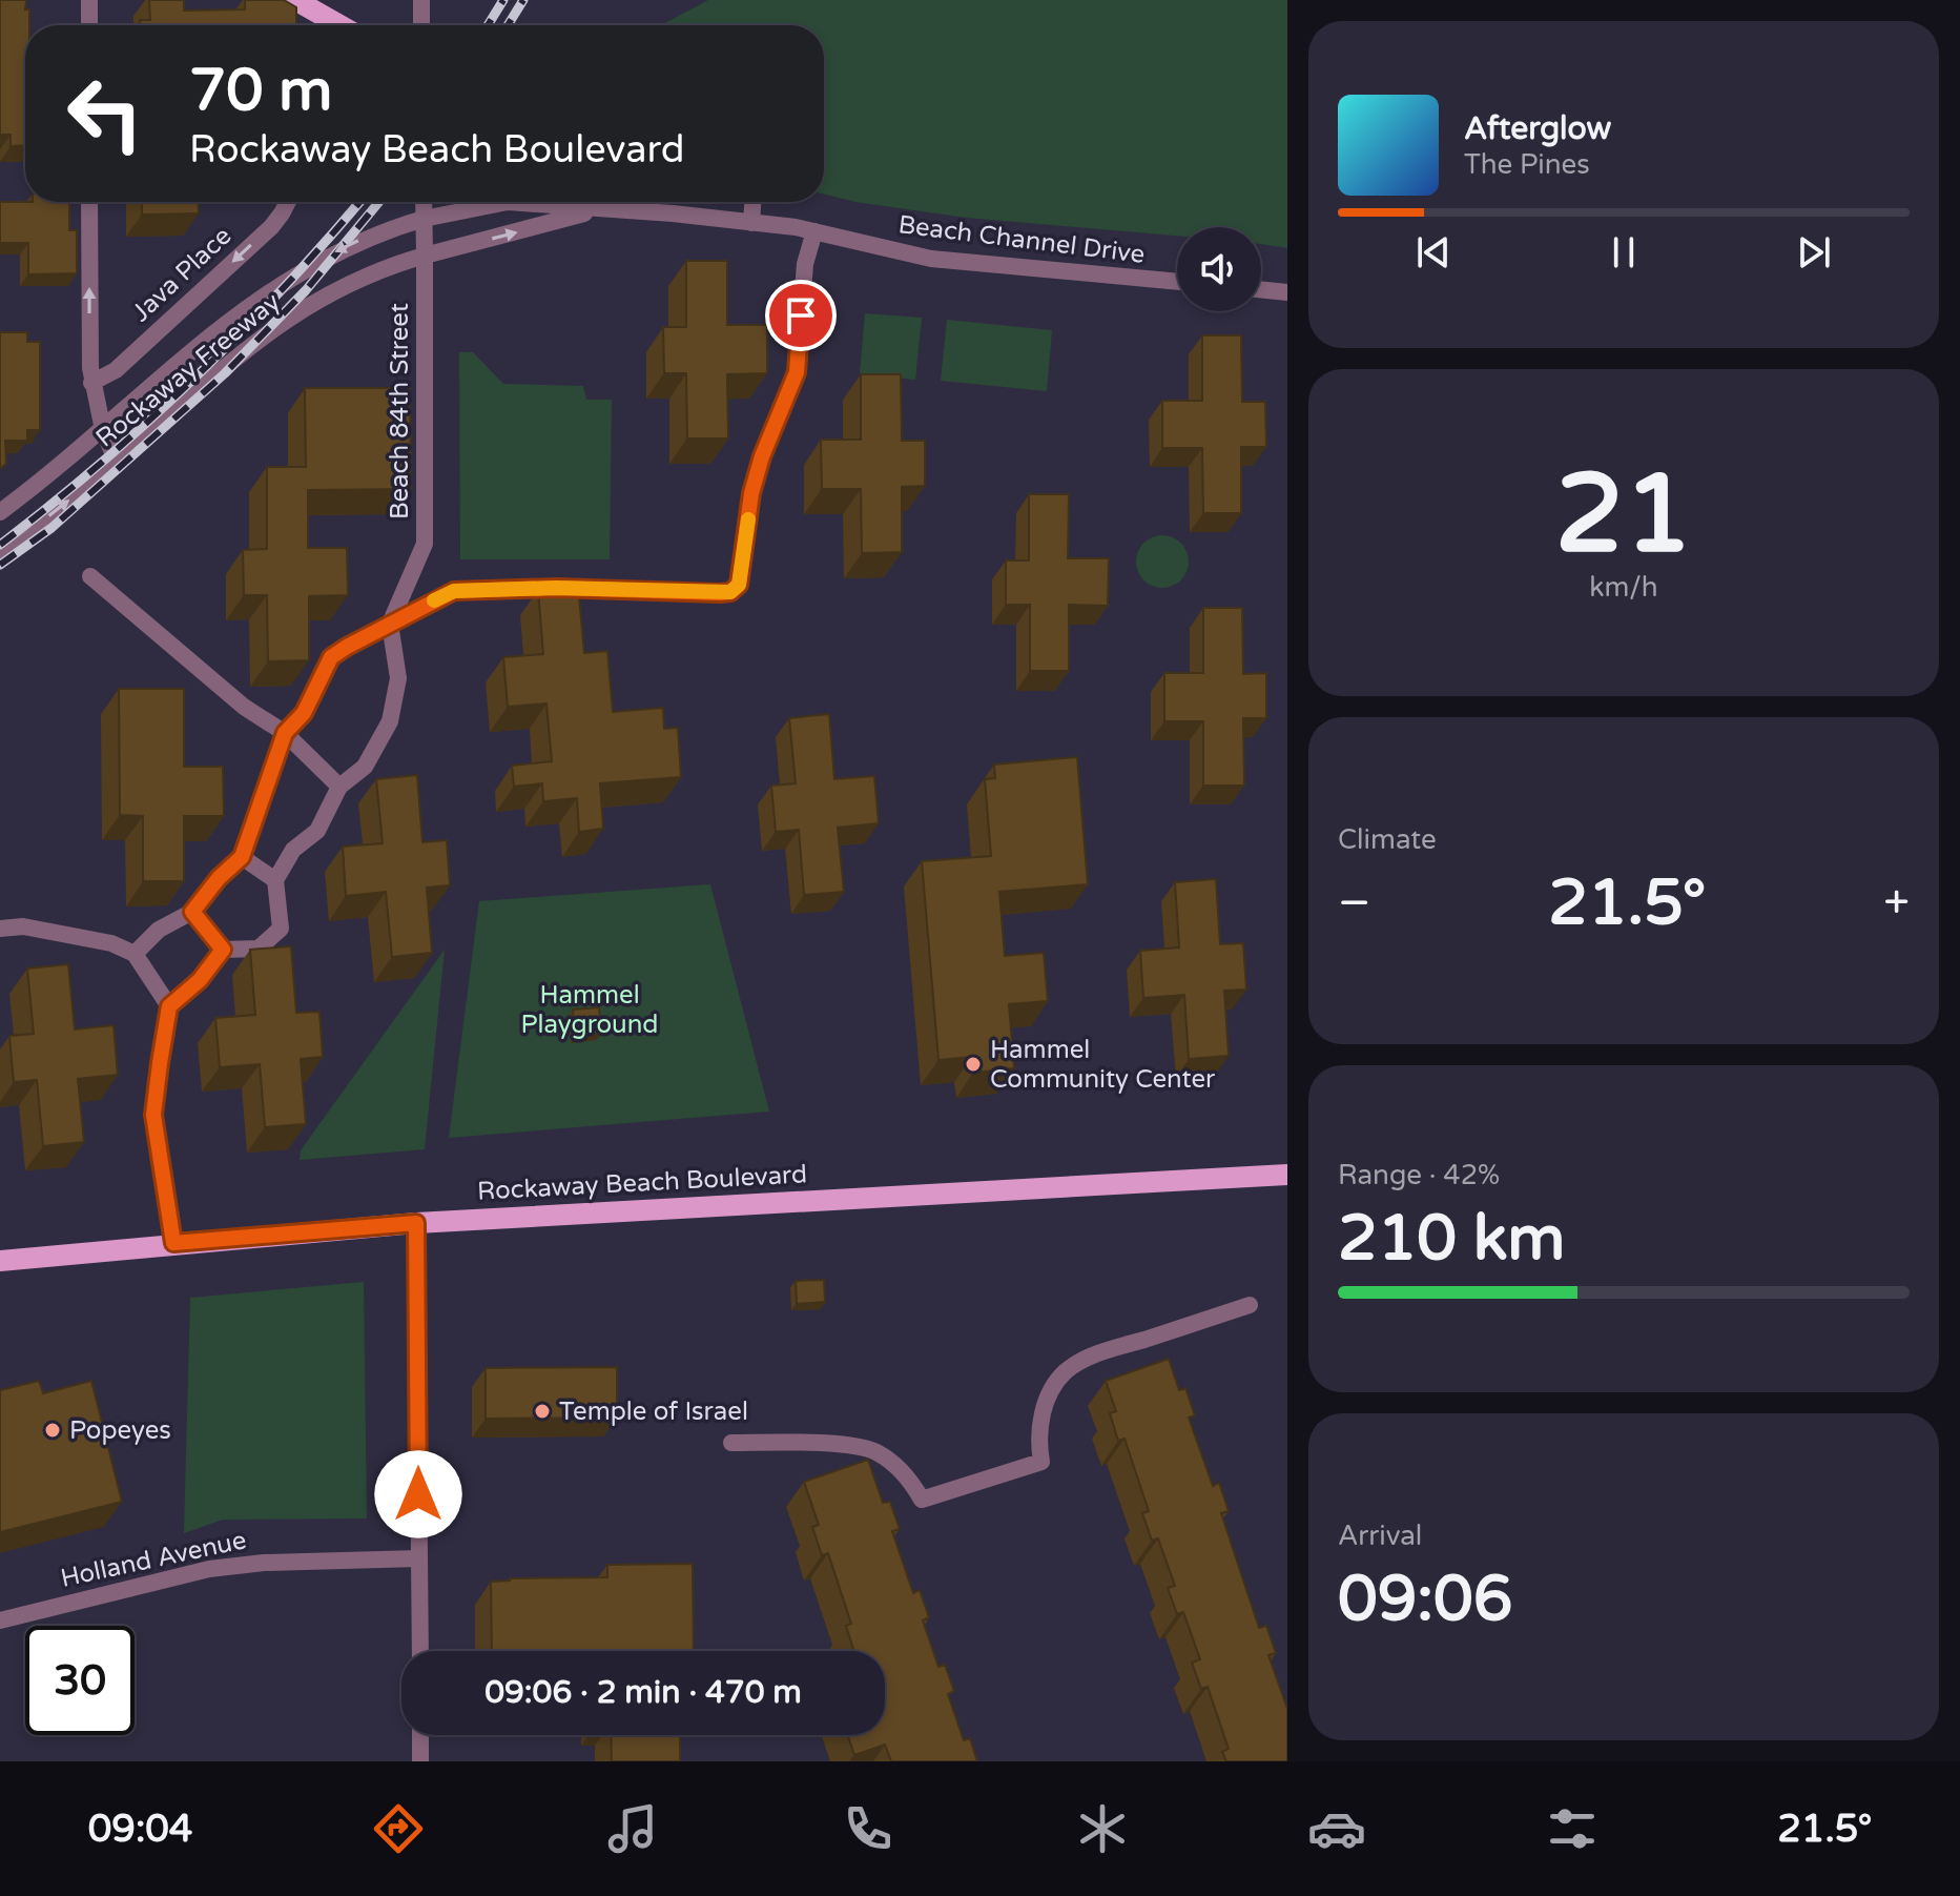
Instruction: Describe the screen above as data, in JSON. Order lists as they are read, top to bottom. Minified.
{"streets":{"main road":["Rockaway Beach Boulevard"],"street":["Beach Channel Drive","Java Place","Rockaway Freeway","Beach 84th Street","Holland Avenue"]},"crossings":[["Beach Channel Drive","Rockaway Freeway"],["Beach Channel Drive","Beach 84th Street"],["Rockaway Freeway","Beach 84th Street"]],"one_way":["Java Place"],"parks":["Hammel Playground"],"places":["Hammel Community Center","Temple of Israel","Popeyes"],"page":{"turn":["70 m","Rockaway Beach Boulevard"],"song":["Afterglow","The Pines"],"tile":[["21","km/h"],"Climate",["Range · 42%","210 km"],["Arrival","09:06"]],"heat":["−","21.5°","+"],"limit":"30","trip":"09:06 · 2 min · 470 m","tabs":["09:04","21.5°"]}}
